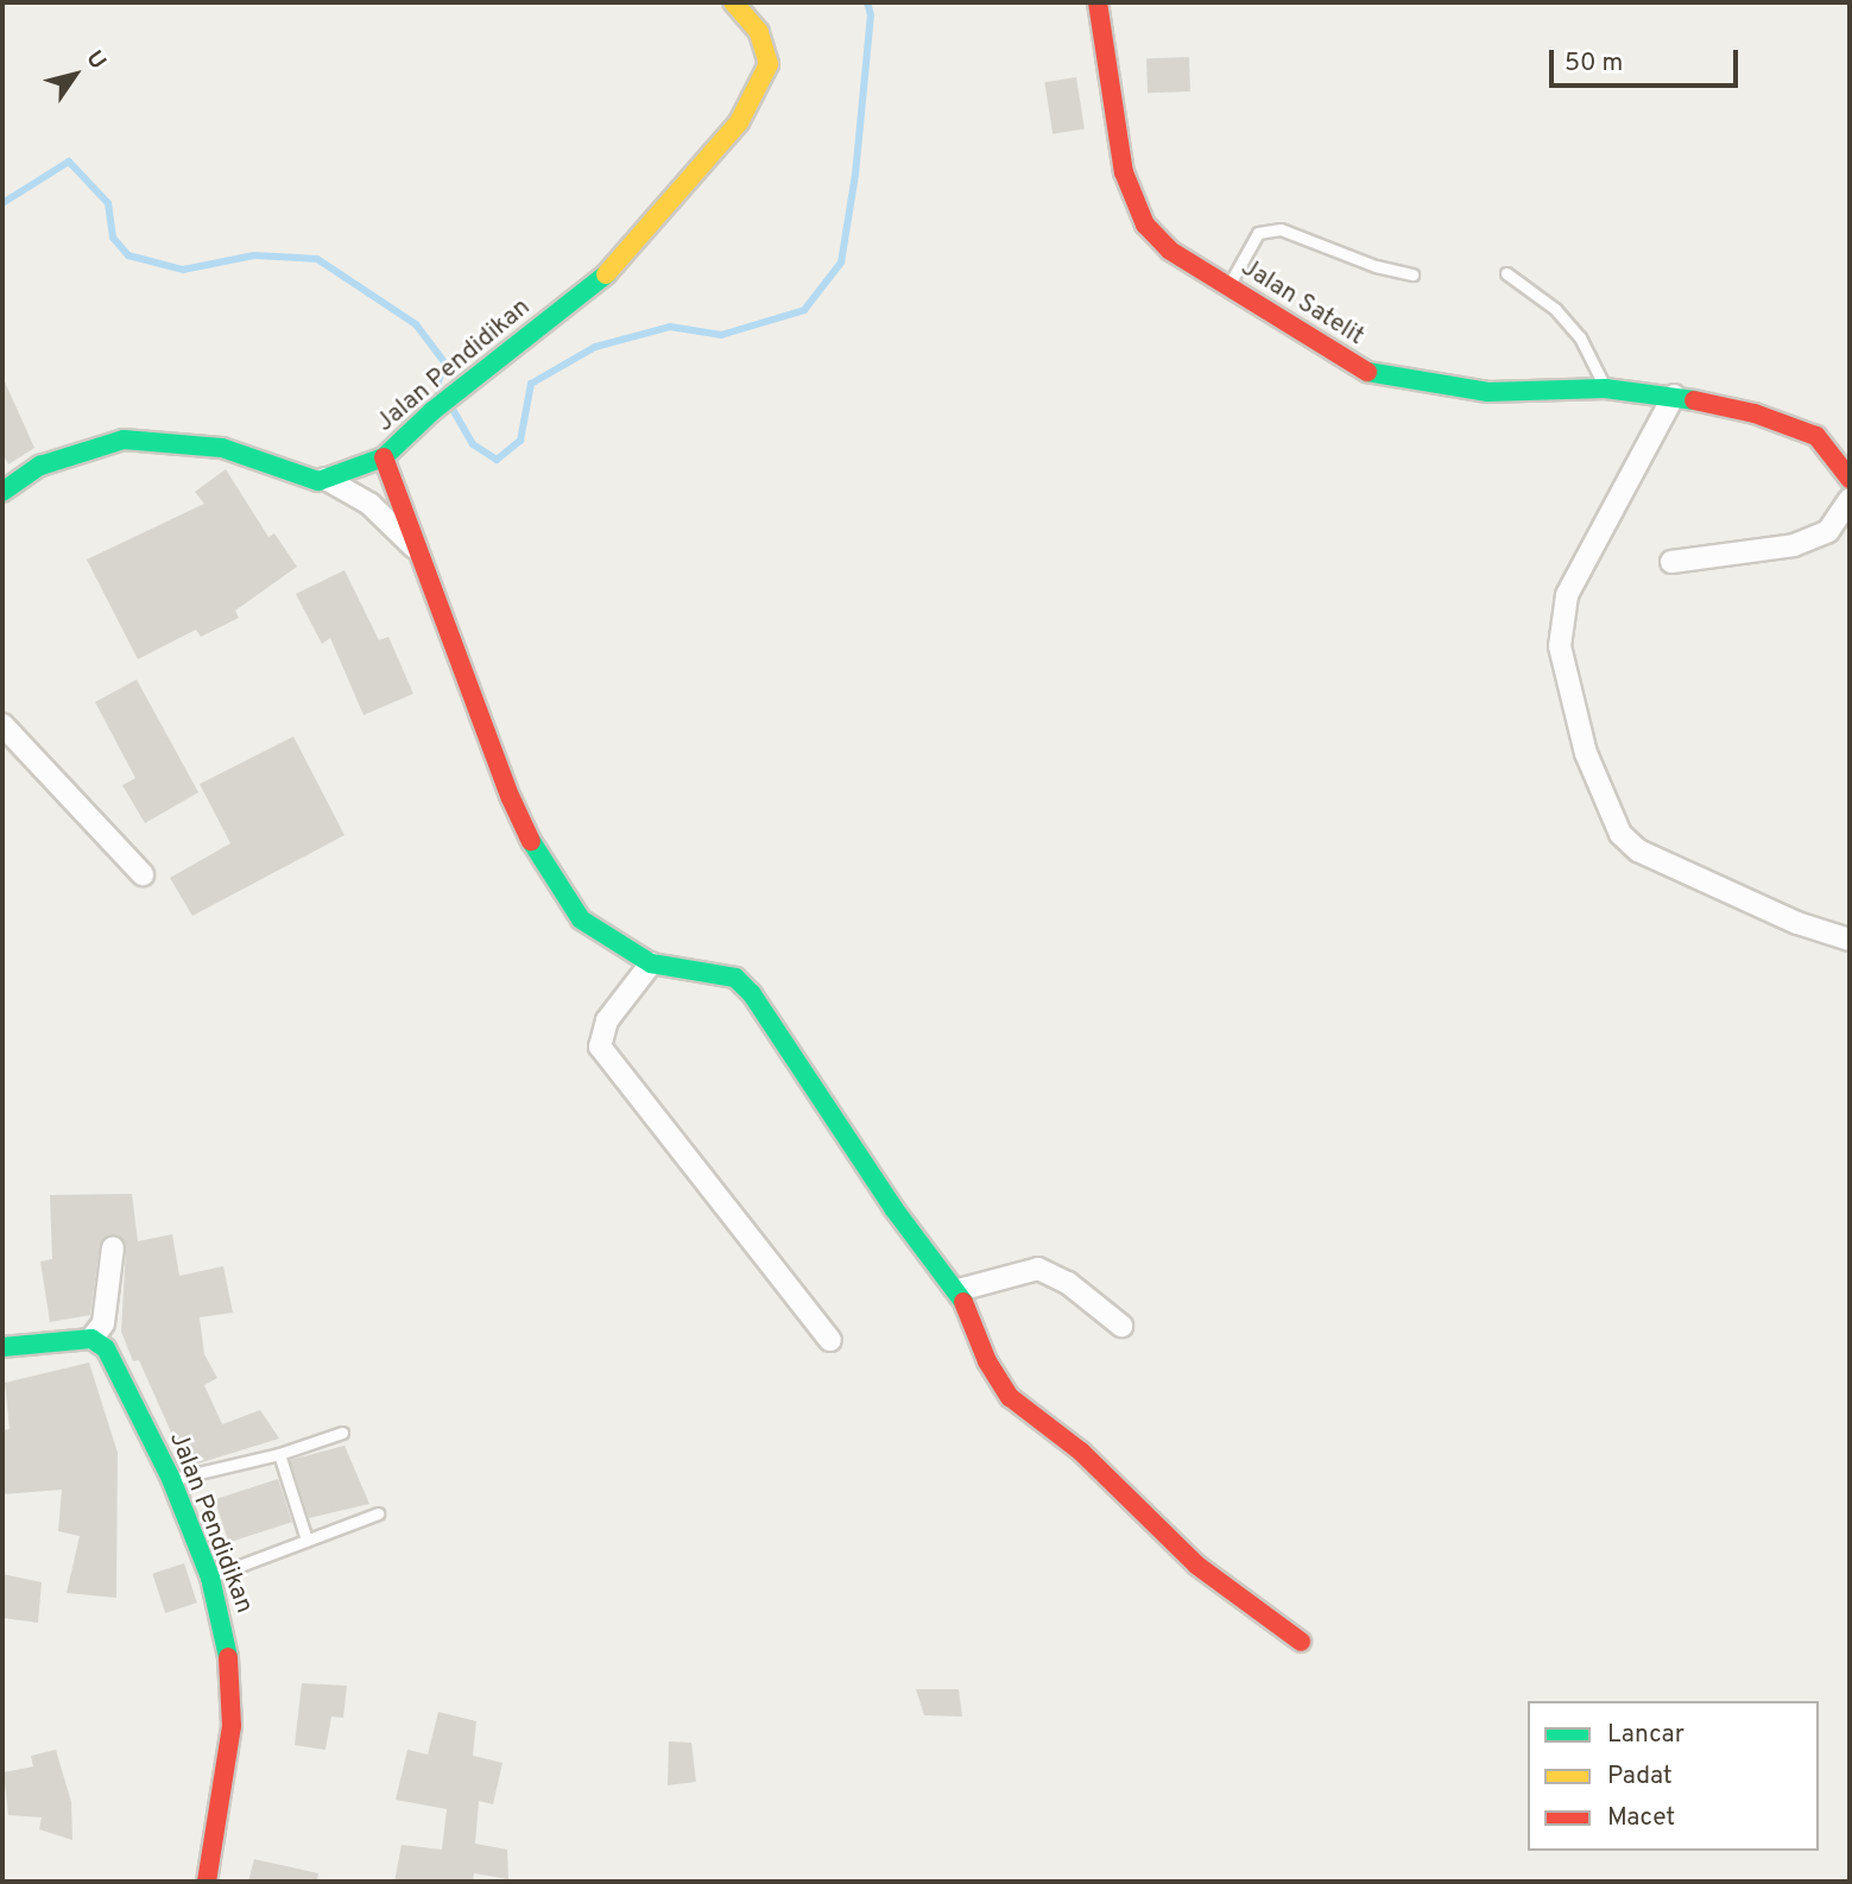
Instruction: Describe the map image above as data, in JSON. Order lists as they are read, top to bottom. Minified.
{"streets":{"street":["Jalan Satelit","Jalan Pendidikan"]},"legend":["Lancar","Padat","Macet"],"scale_bar":"50 m","north":"top right"}
